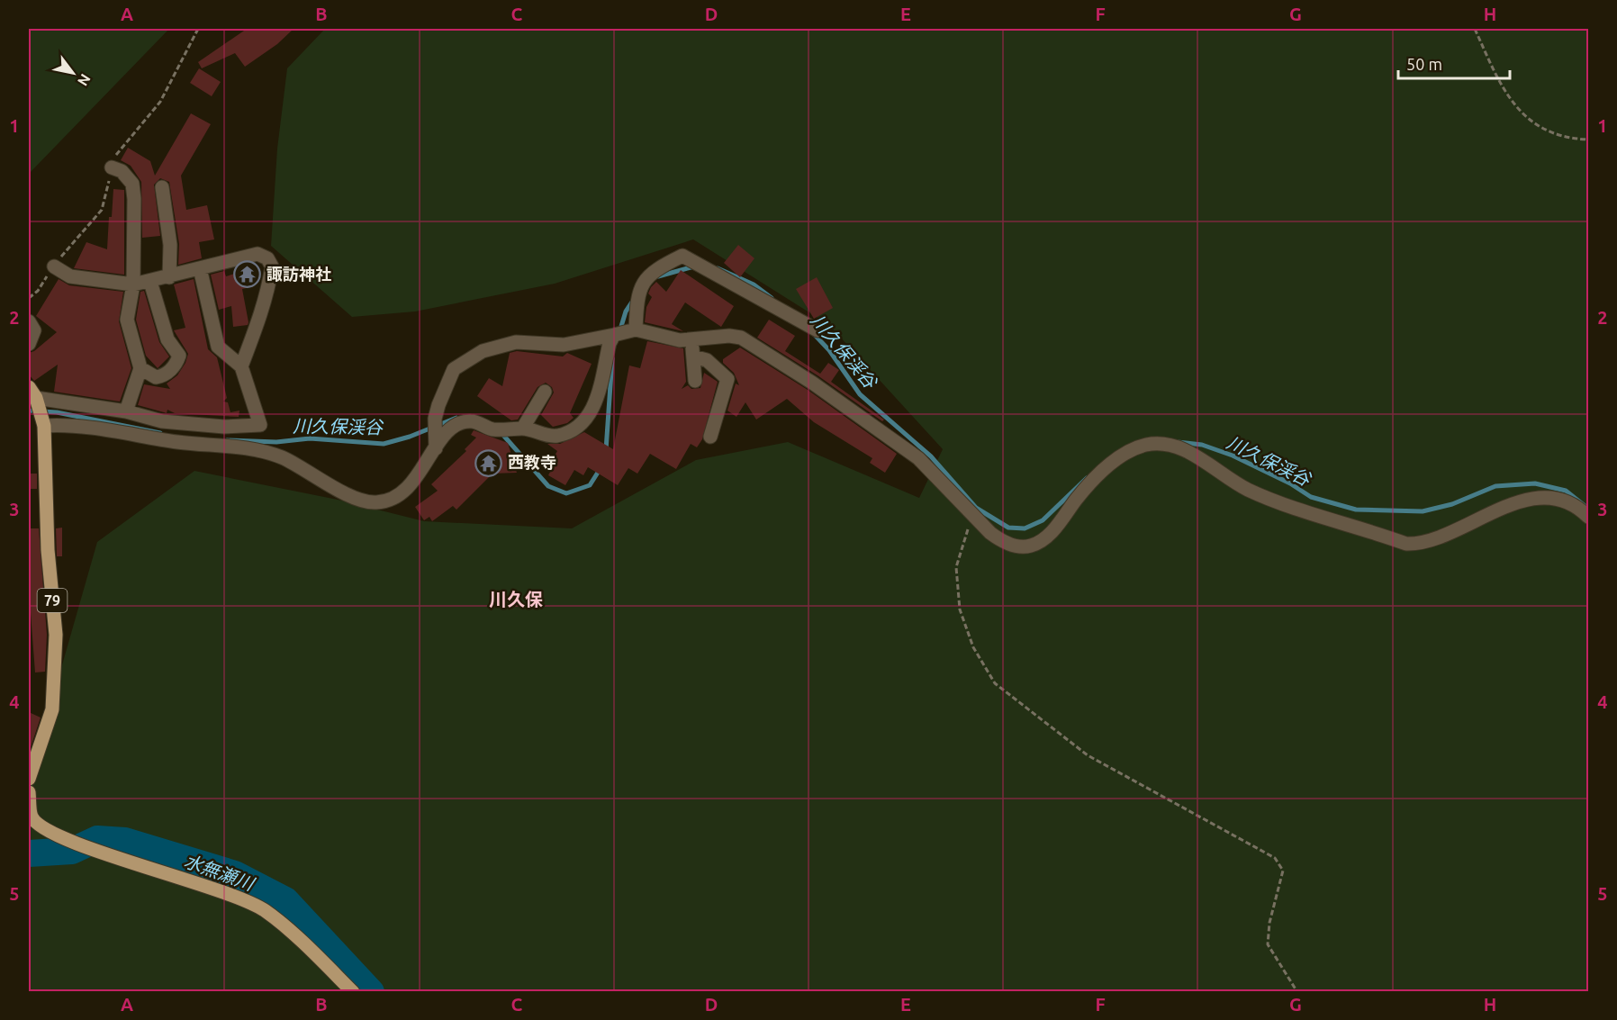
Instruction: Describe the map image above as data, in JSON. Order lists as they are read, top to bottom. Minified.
{"streets":{"main road":["79"]},"districts":["川久保"],"water":["川久保渓谷","水無瀬川"],"places":{"temple":["諏訪神社","西教寺"]},"scale_bar":"50 m","north":"bottom right","grid":{"columns":["A","B","C","D","E","F","G","H"],"rows":["1","2","3","4","5"]}}
